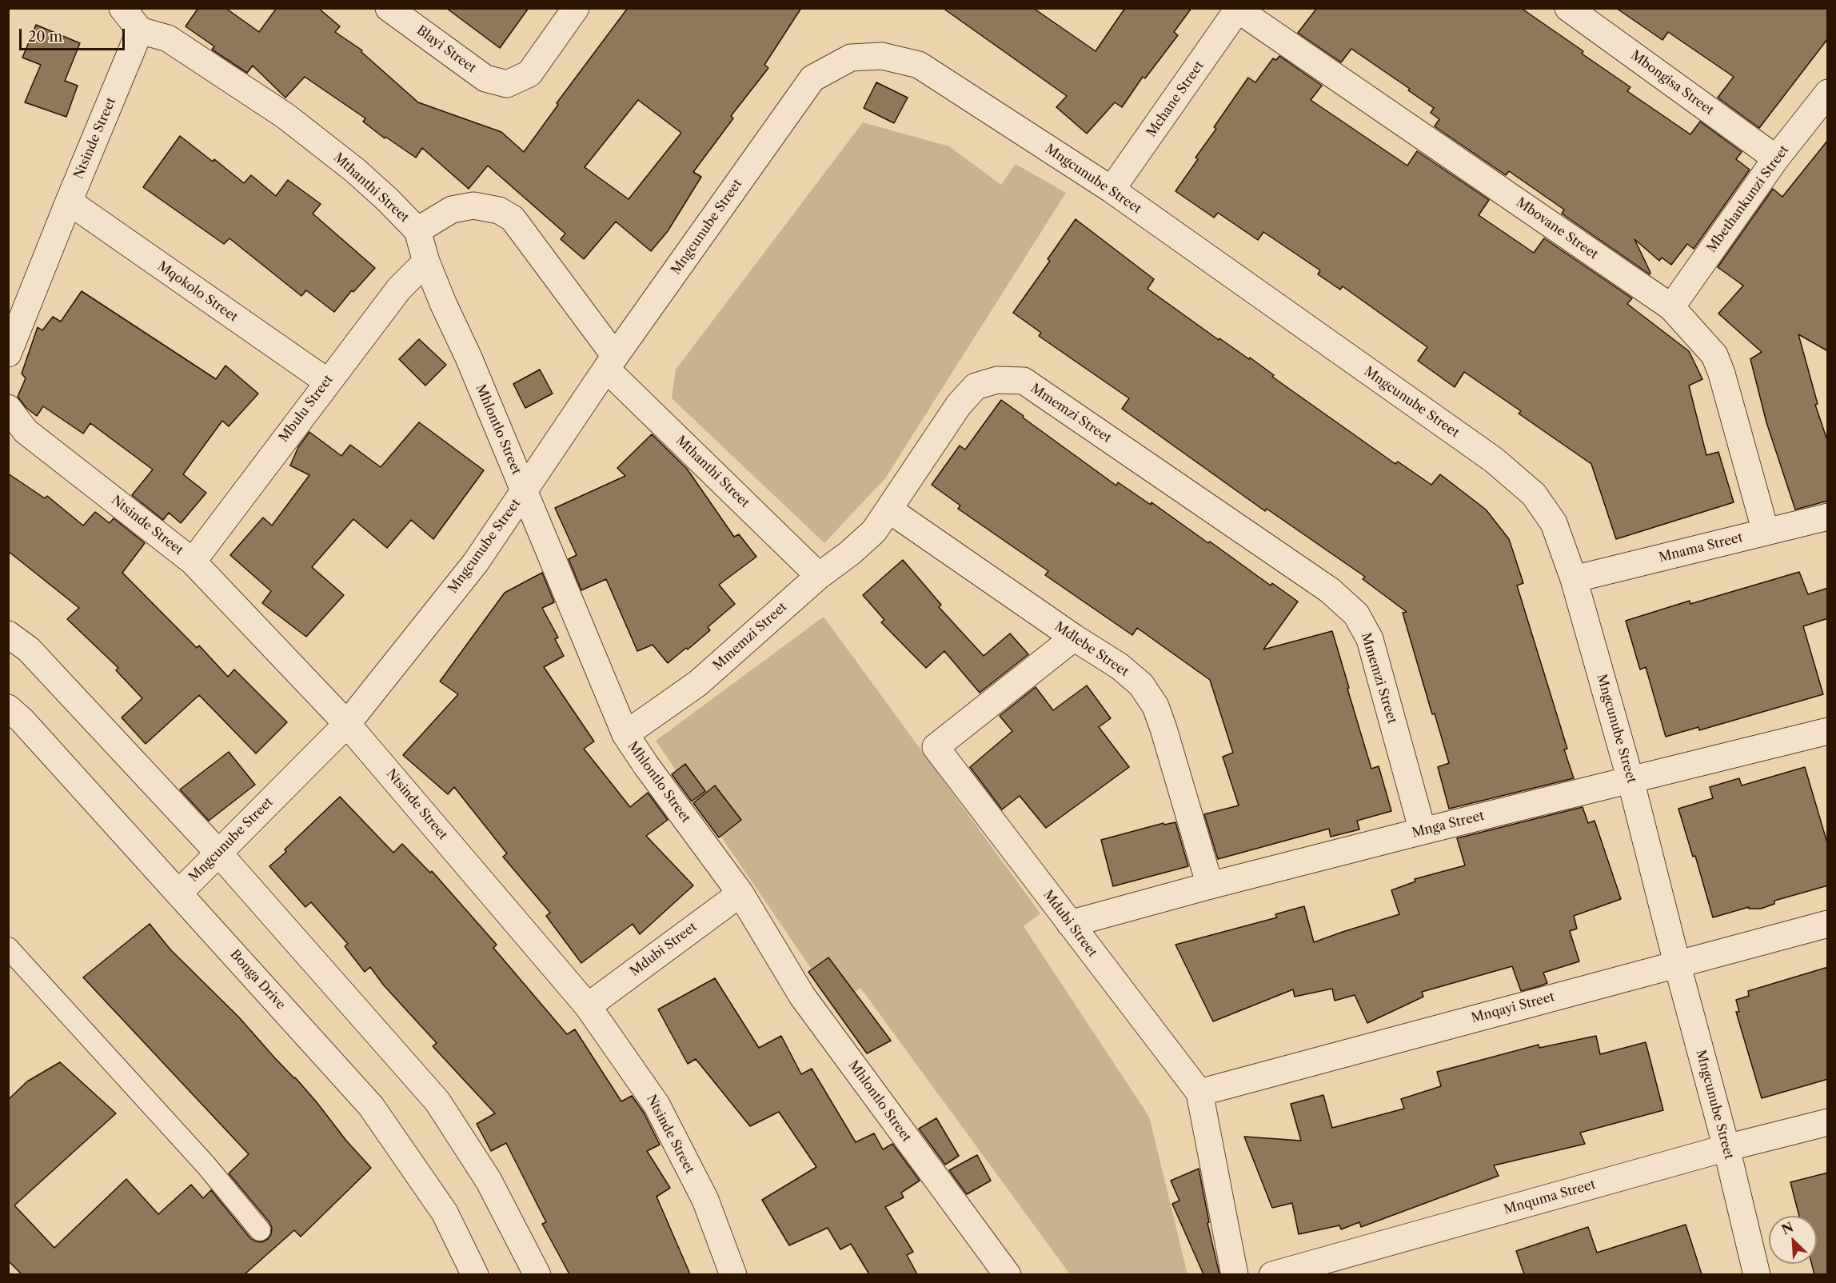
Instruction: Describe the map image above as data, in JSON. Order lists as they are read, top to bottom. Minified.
{"streets":{"street":["Blayi Street","Mbongisa Street","Mchane Street","Ntsinde Street","Mngcunube Street","Mthanthi Street","Mbethankunzi Street","Mbovane Street","Mqokolo Street","Mbulu Street","Mmemzi Street","Mhlontlo Street","Mnama Street","Mdlebe Street","Mnga Street","Mdubi Street","Bonga Drive","Mnqayi Street","Mnquma Street"]},"crossings":[["Mbongisa Street","Mbethankunzi Street"],["Mchane Street","Mngcunube Street"],["Mchane Street","Mbovane Street"],["Ntsinde Street","Mngcunube Street"],["Ntsinde Street","Mthanthi Street"],["Ntsinde Street","Mqokolo Street"],["Ntsinde Street","Mbulu Street"],["Ntsinde Street","Mdubi Street"],["Mngcunube Street","Mthanthi Street"],["Mngcunube Street","Mhlontlo Street"],["Mngcunube Street","Mnama Street"],["Mngcunube Street","Mnga Street"],["Mngcunube Street","Bonga Drive"],["Mngcunube Street","Mnqayi Street"],["Mngcunube Street","Mnquma Street"],["Mthanthi Street","Mmemzi Street"],["Mthanthi Street","Mhlontlo Street"],["Mbethankunzi Street","Mbovane Street"],["Mbovane Street","Mnama Street"],["Mqokolo Street","Mbulu Street"],["Mbulu Street","Mhlontlo Street"],["Mmemzi Street","Mhlontlo Street"],["Mmemzi Street","Mdlebe Street"],["Mmemzi Street","Mnga Street"],["Mhlontlo Street","Mdubi Street"],["Mdlebe Street","Mnga Street"],["Mdlebe Street","Mdubi Street"],["Mnga Street","Mdubi Street"],["Mdubi Street","Mnqayi Street"]],"scale_bar":"20 m","north":"top left"}
